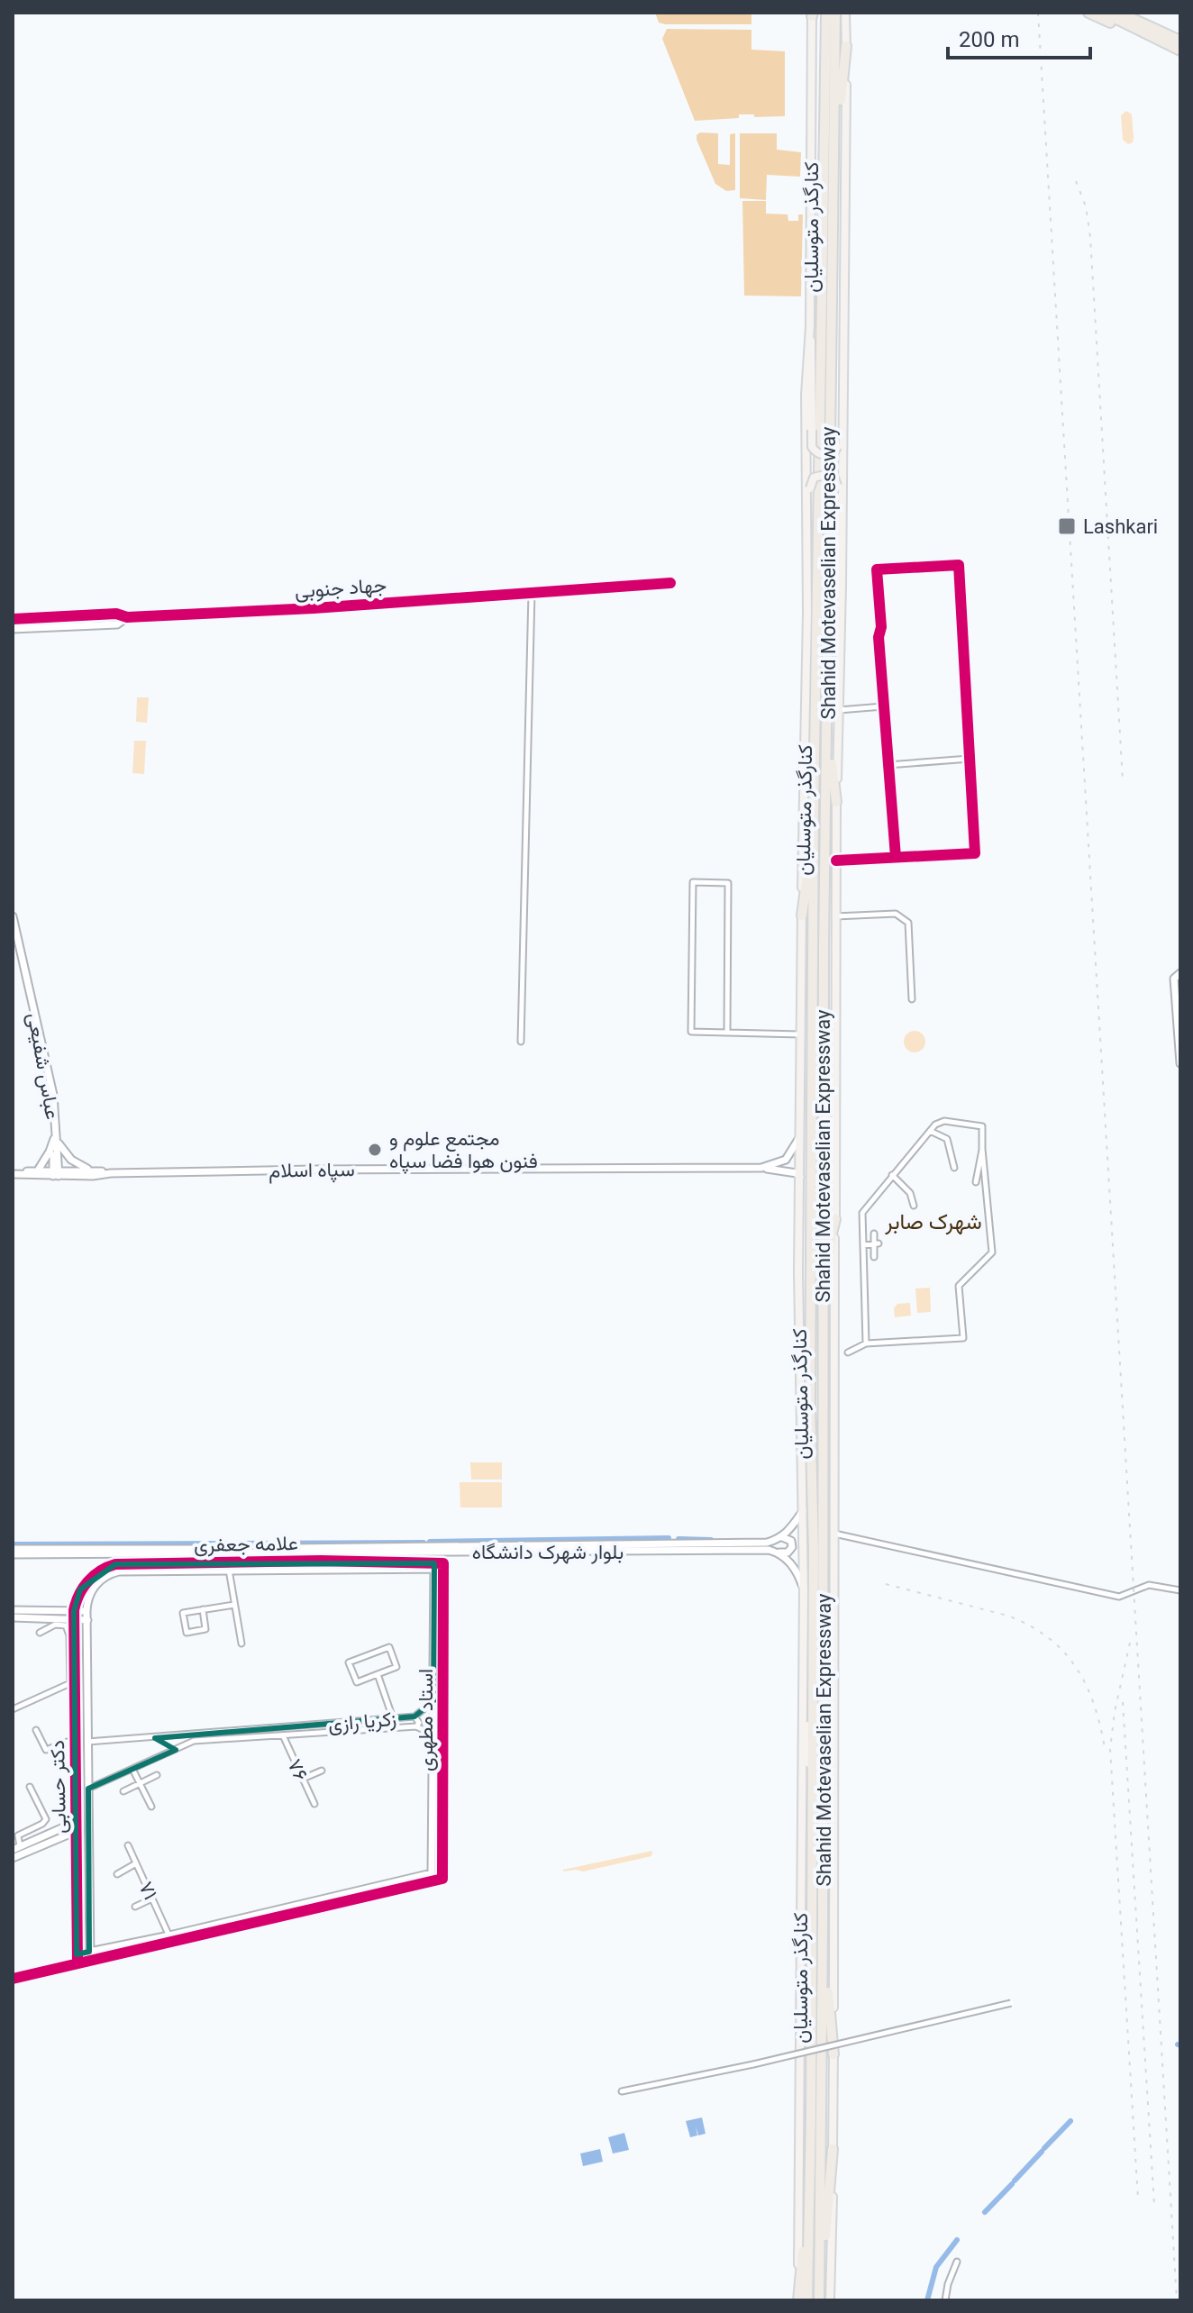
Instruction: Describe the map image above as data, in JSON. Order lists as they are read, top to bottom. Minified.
{"streets":{"highway":["Shahid Motevaselian Expressway"],"main road":["کنارگذر متوسلیان"],"street":["جهاد جنوبی","عباس شفیعی","سپاه اسلام","علامه جعفری","بلوار شهرک دانشگاه","استاد مطهری","زکریا رازی","۷۶","دکتر حسابی","۷۱"]},"crossings":[["کنارگذر متوسلیان","سپاه اسلام"],["عباس شفیعی","سپاه اسلام"],["علامه جعفری","استاد مطهری"],["علامه جعفری","دکتر حسابی"],["زکریا رازی","۷۶"],["زکریا رازی","دکتر حسابی"]],"districts":["شهرک صابر"],"places":{"transit":["Lashkari"],"other":["مجتمع علوم و فنون هوا فضا سپاه"]},"scale_bar":"200 m"}
